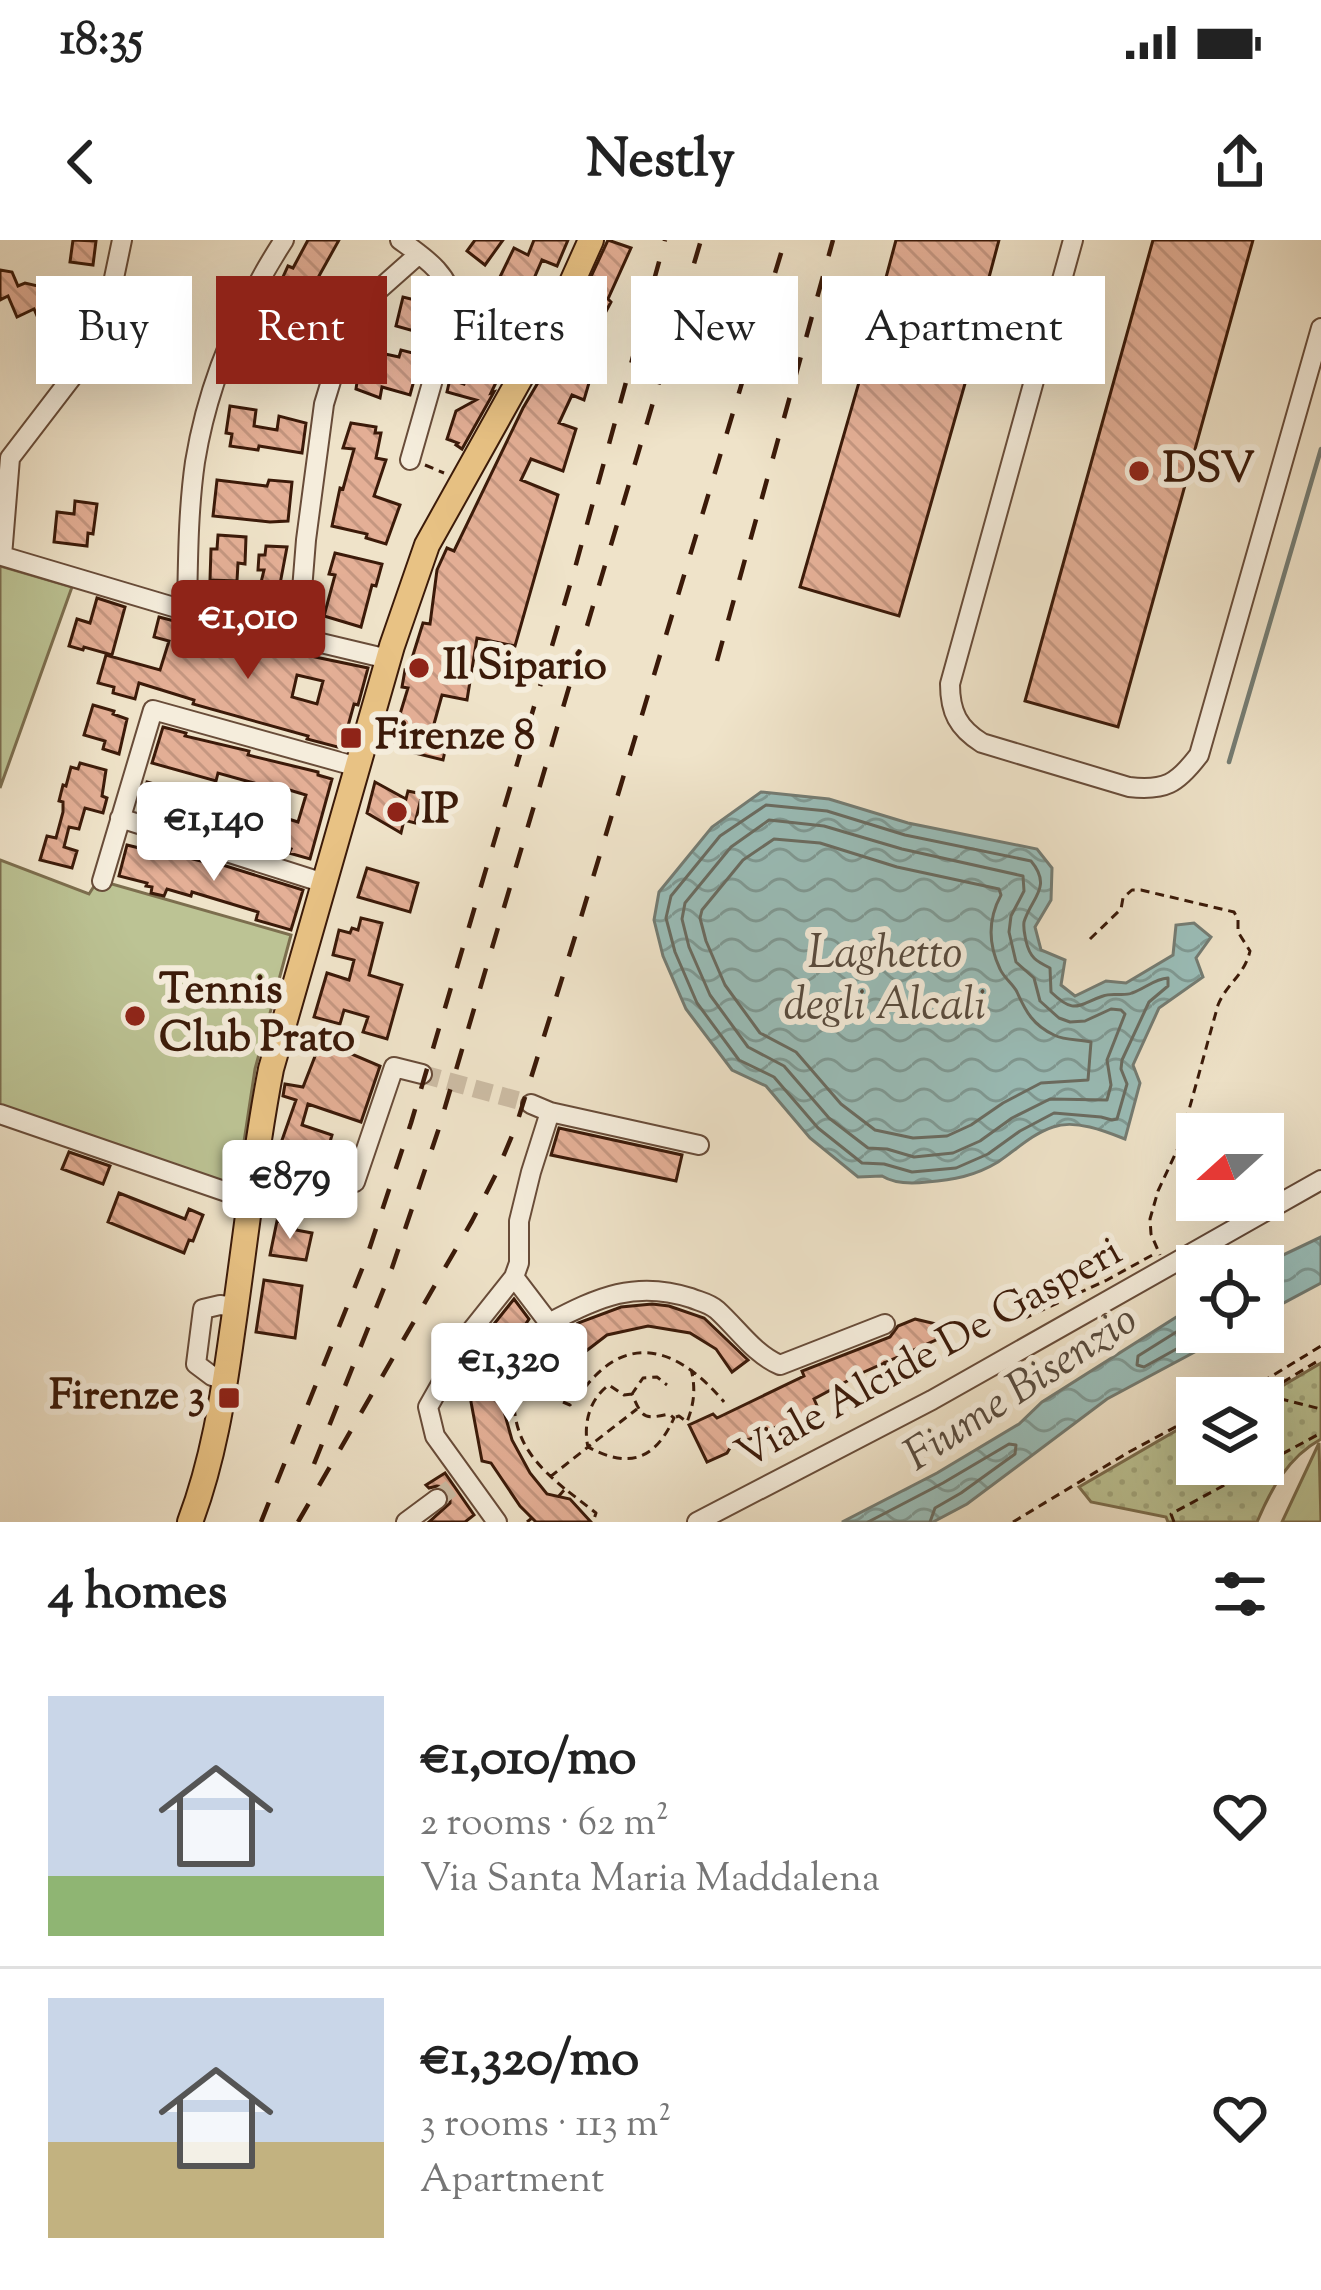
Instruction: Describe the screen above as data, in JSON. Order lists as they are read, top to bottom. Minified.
{"streets":{"street":["Viale Alcide De Gasperi"]},"water":["Laghetto degli Alcali","Fiume Bisenzio"],"places":{"other":["DSV","Il Sipario","IP","Tennis Club Prato"],"transit":["Firenze 8","Firenze 3"]},"north":"left","page":{"status":"18:35","header":"Nestly","chip":["Buy","Rent","Filters","New","Apartment"],"price":["€1,010","€1,140","€879","€1,320"],"heading":"4 homes","list":[{"name":"€1,010/mo","note":"2 rooms · 62 m² · Via Santa Maria Maddalena"},{"name":"€1,320/mo","note":"3 rooms · 113 m² · Apartment"}]}}
